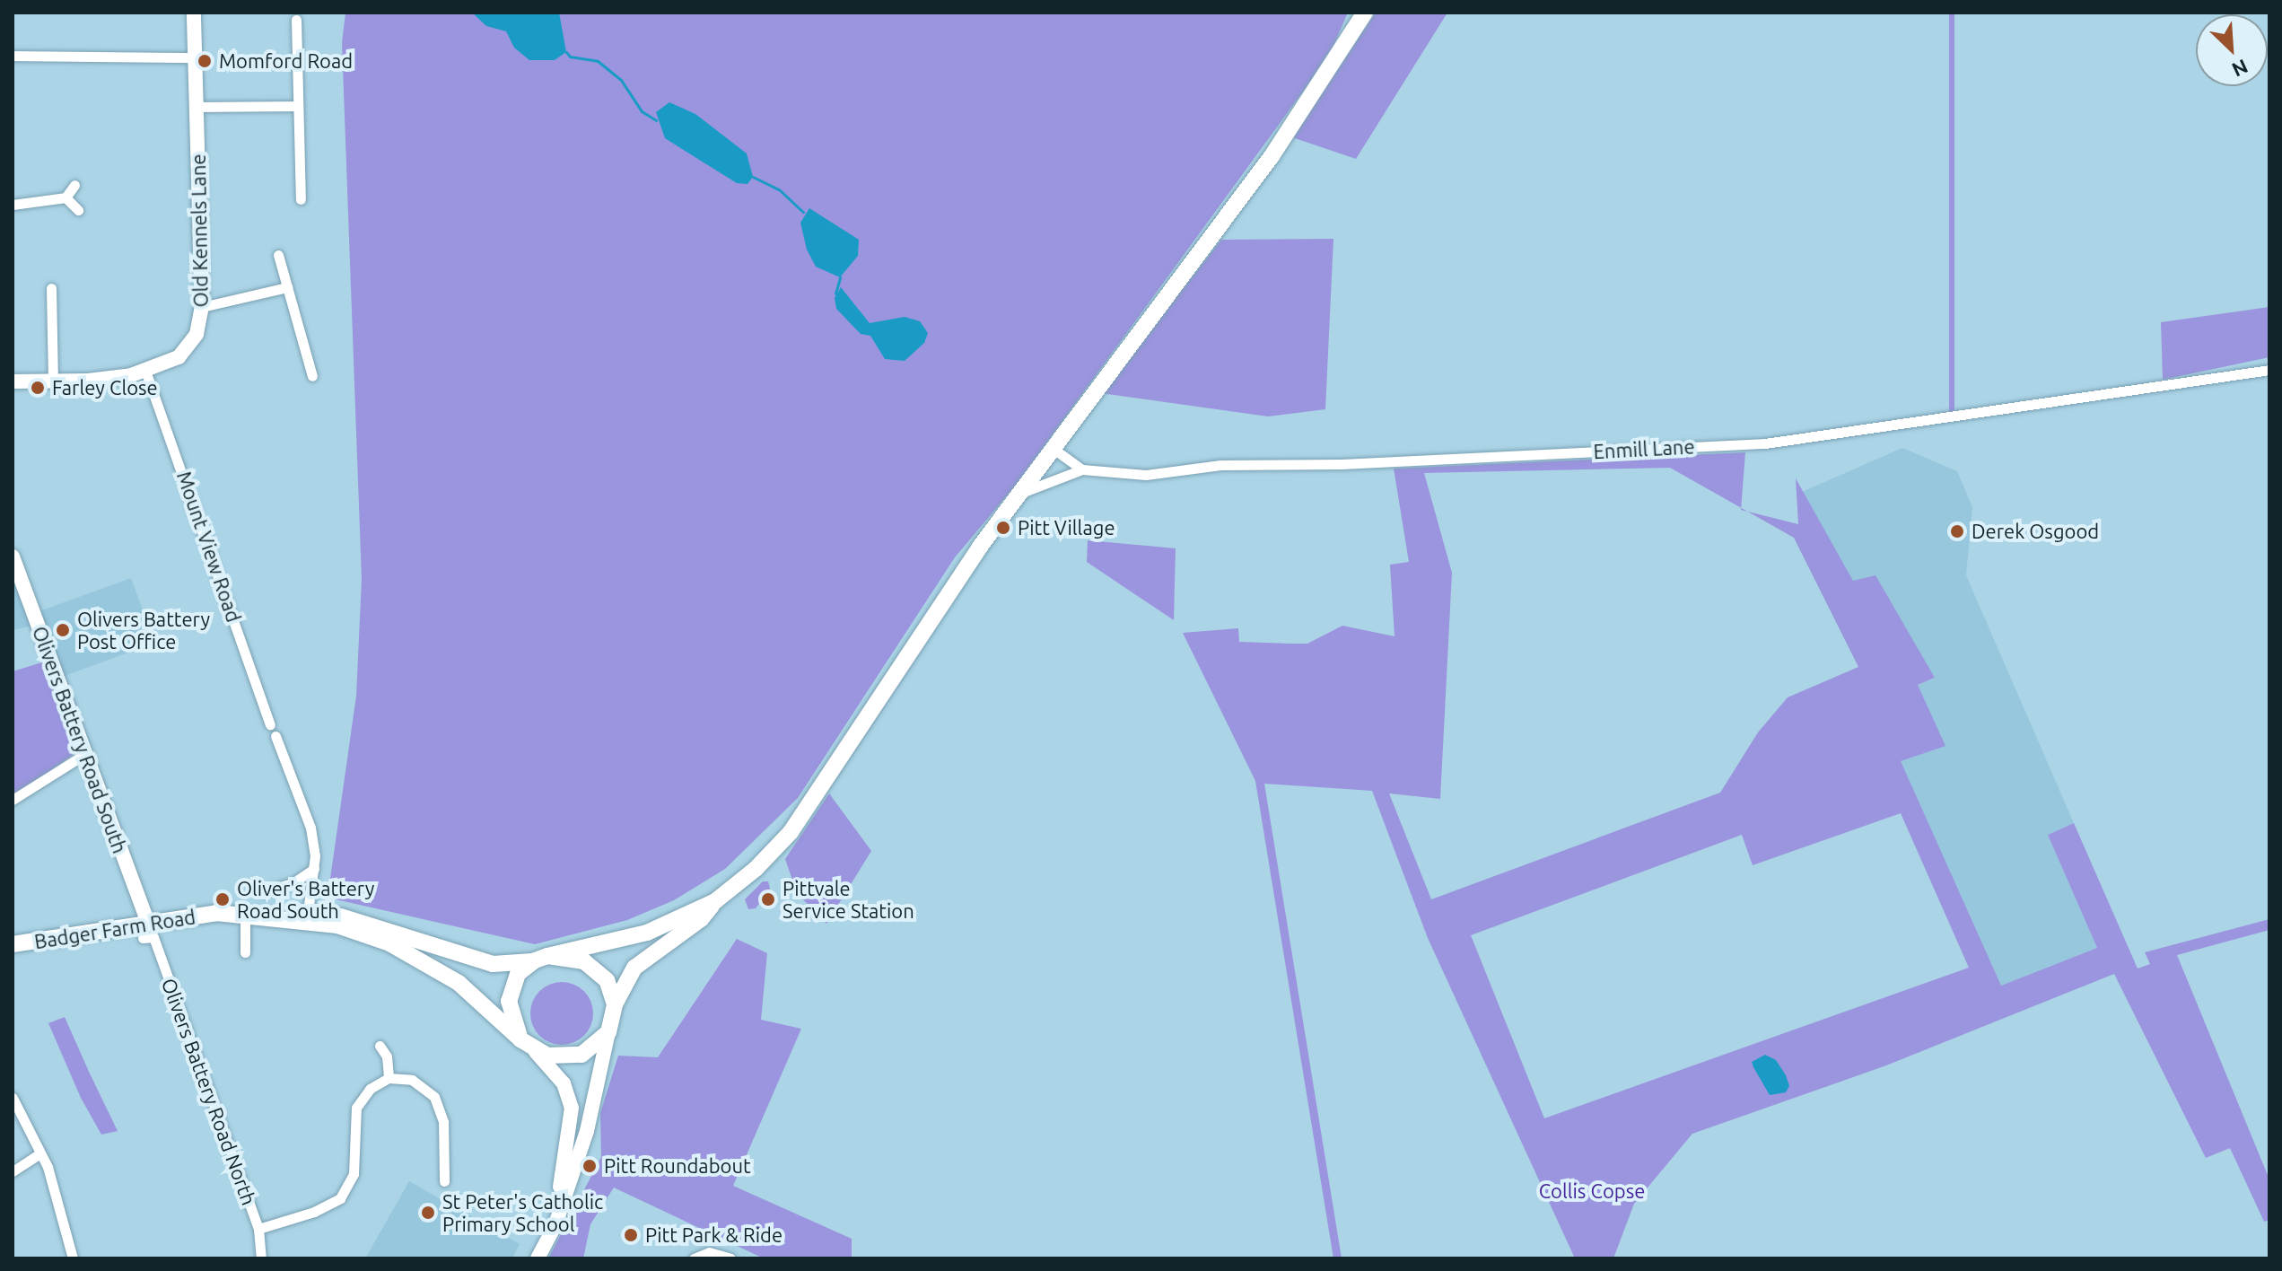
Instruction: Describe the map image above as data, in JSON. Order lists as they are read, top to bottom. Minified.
{"streets":{"main road":["Badger Farm Road"],"street":["Old Kennels Lane","Enmill Lane","Mount View Road","Olivers Battery Road South","Olivers Battery Road North"]},"crossings":[["Old Kennels Lane","Mount View Road"],["Olivers Battery Road South","Badger Farm Road"],["Olivers Battery Road South","Olivers Battery Road North"],["Badger Farm Road","Olivers Battery Road North"]],"parks":["Collis Copse"],"places":["Momford Road","Farley Close","Pitt Village","Derek Osgood","Olivers Battery Post Office","Oliver's Battery Road South","Pittvale Service Station","Pitt Roundabout","St Peter's Catholic Primary School","Pitt Park & Ride"],"north":"bottom right"}
